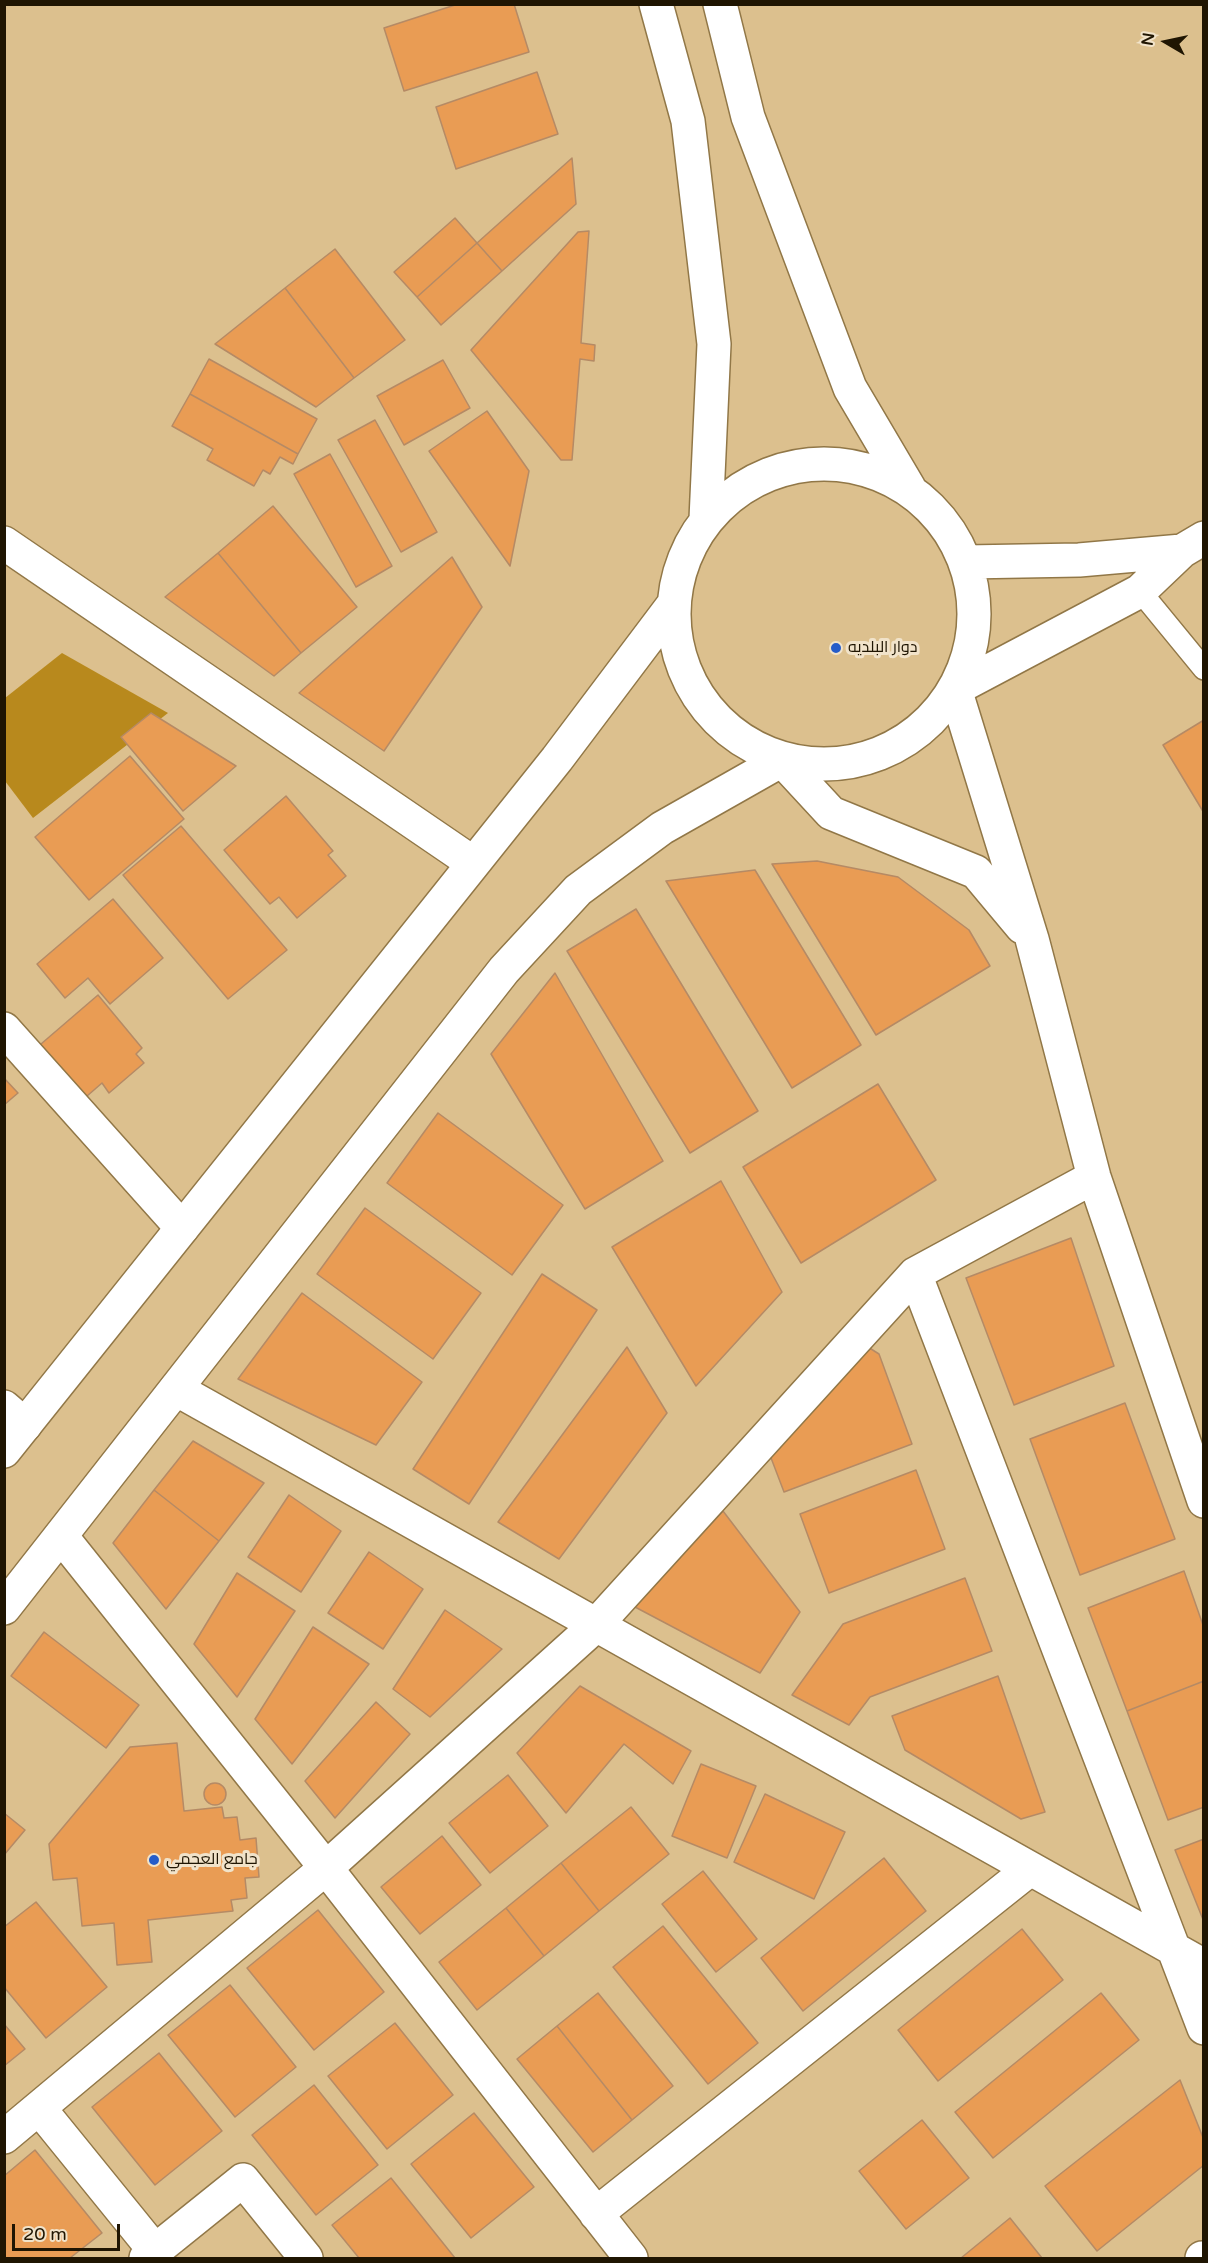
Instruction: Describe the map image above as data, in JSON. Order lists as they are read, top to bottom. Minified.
{"places":["دوار البلديه","جامع العجمي"],"scale_bar":"20 m","north":"left"}
